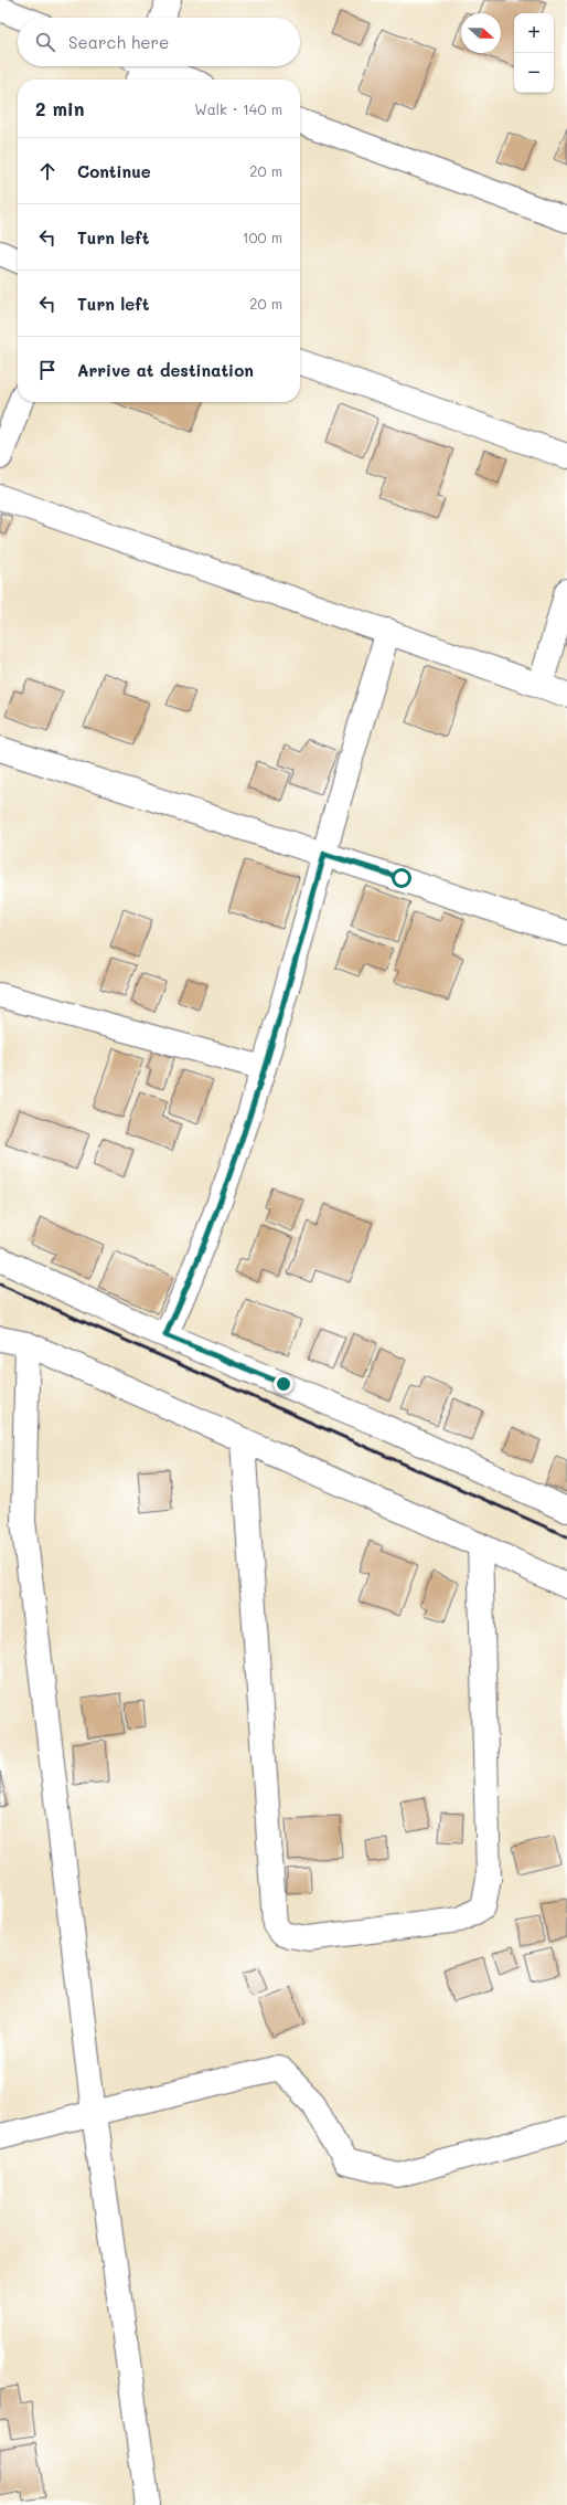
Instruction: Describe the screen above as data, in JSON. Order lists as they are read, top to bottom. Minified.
{"north":"right","page":{"map_buttons":["+","−"],"search":"Search here","heading":["2 min","Walk · 140 m"],"list":[["Continue","20 m"],["Turn left","100 m"],["Turn left","20 m"],"Arrive at destination"]}}
